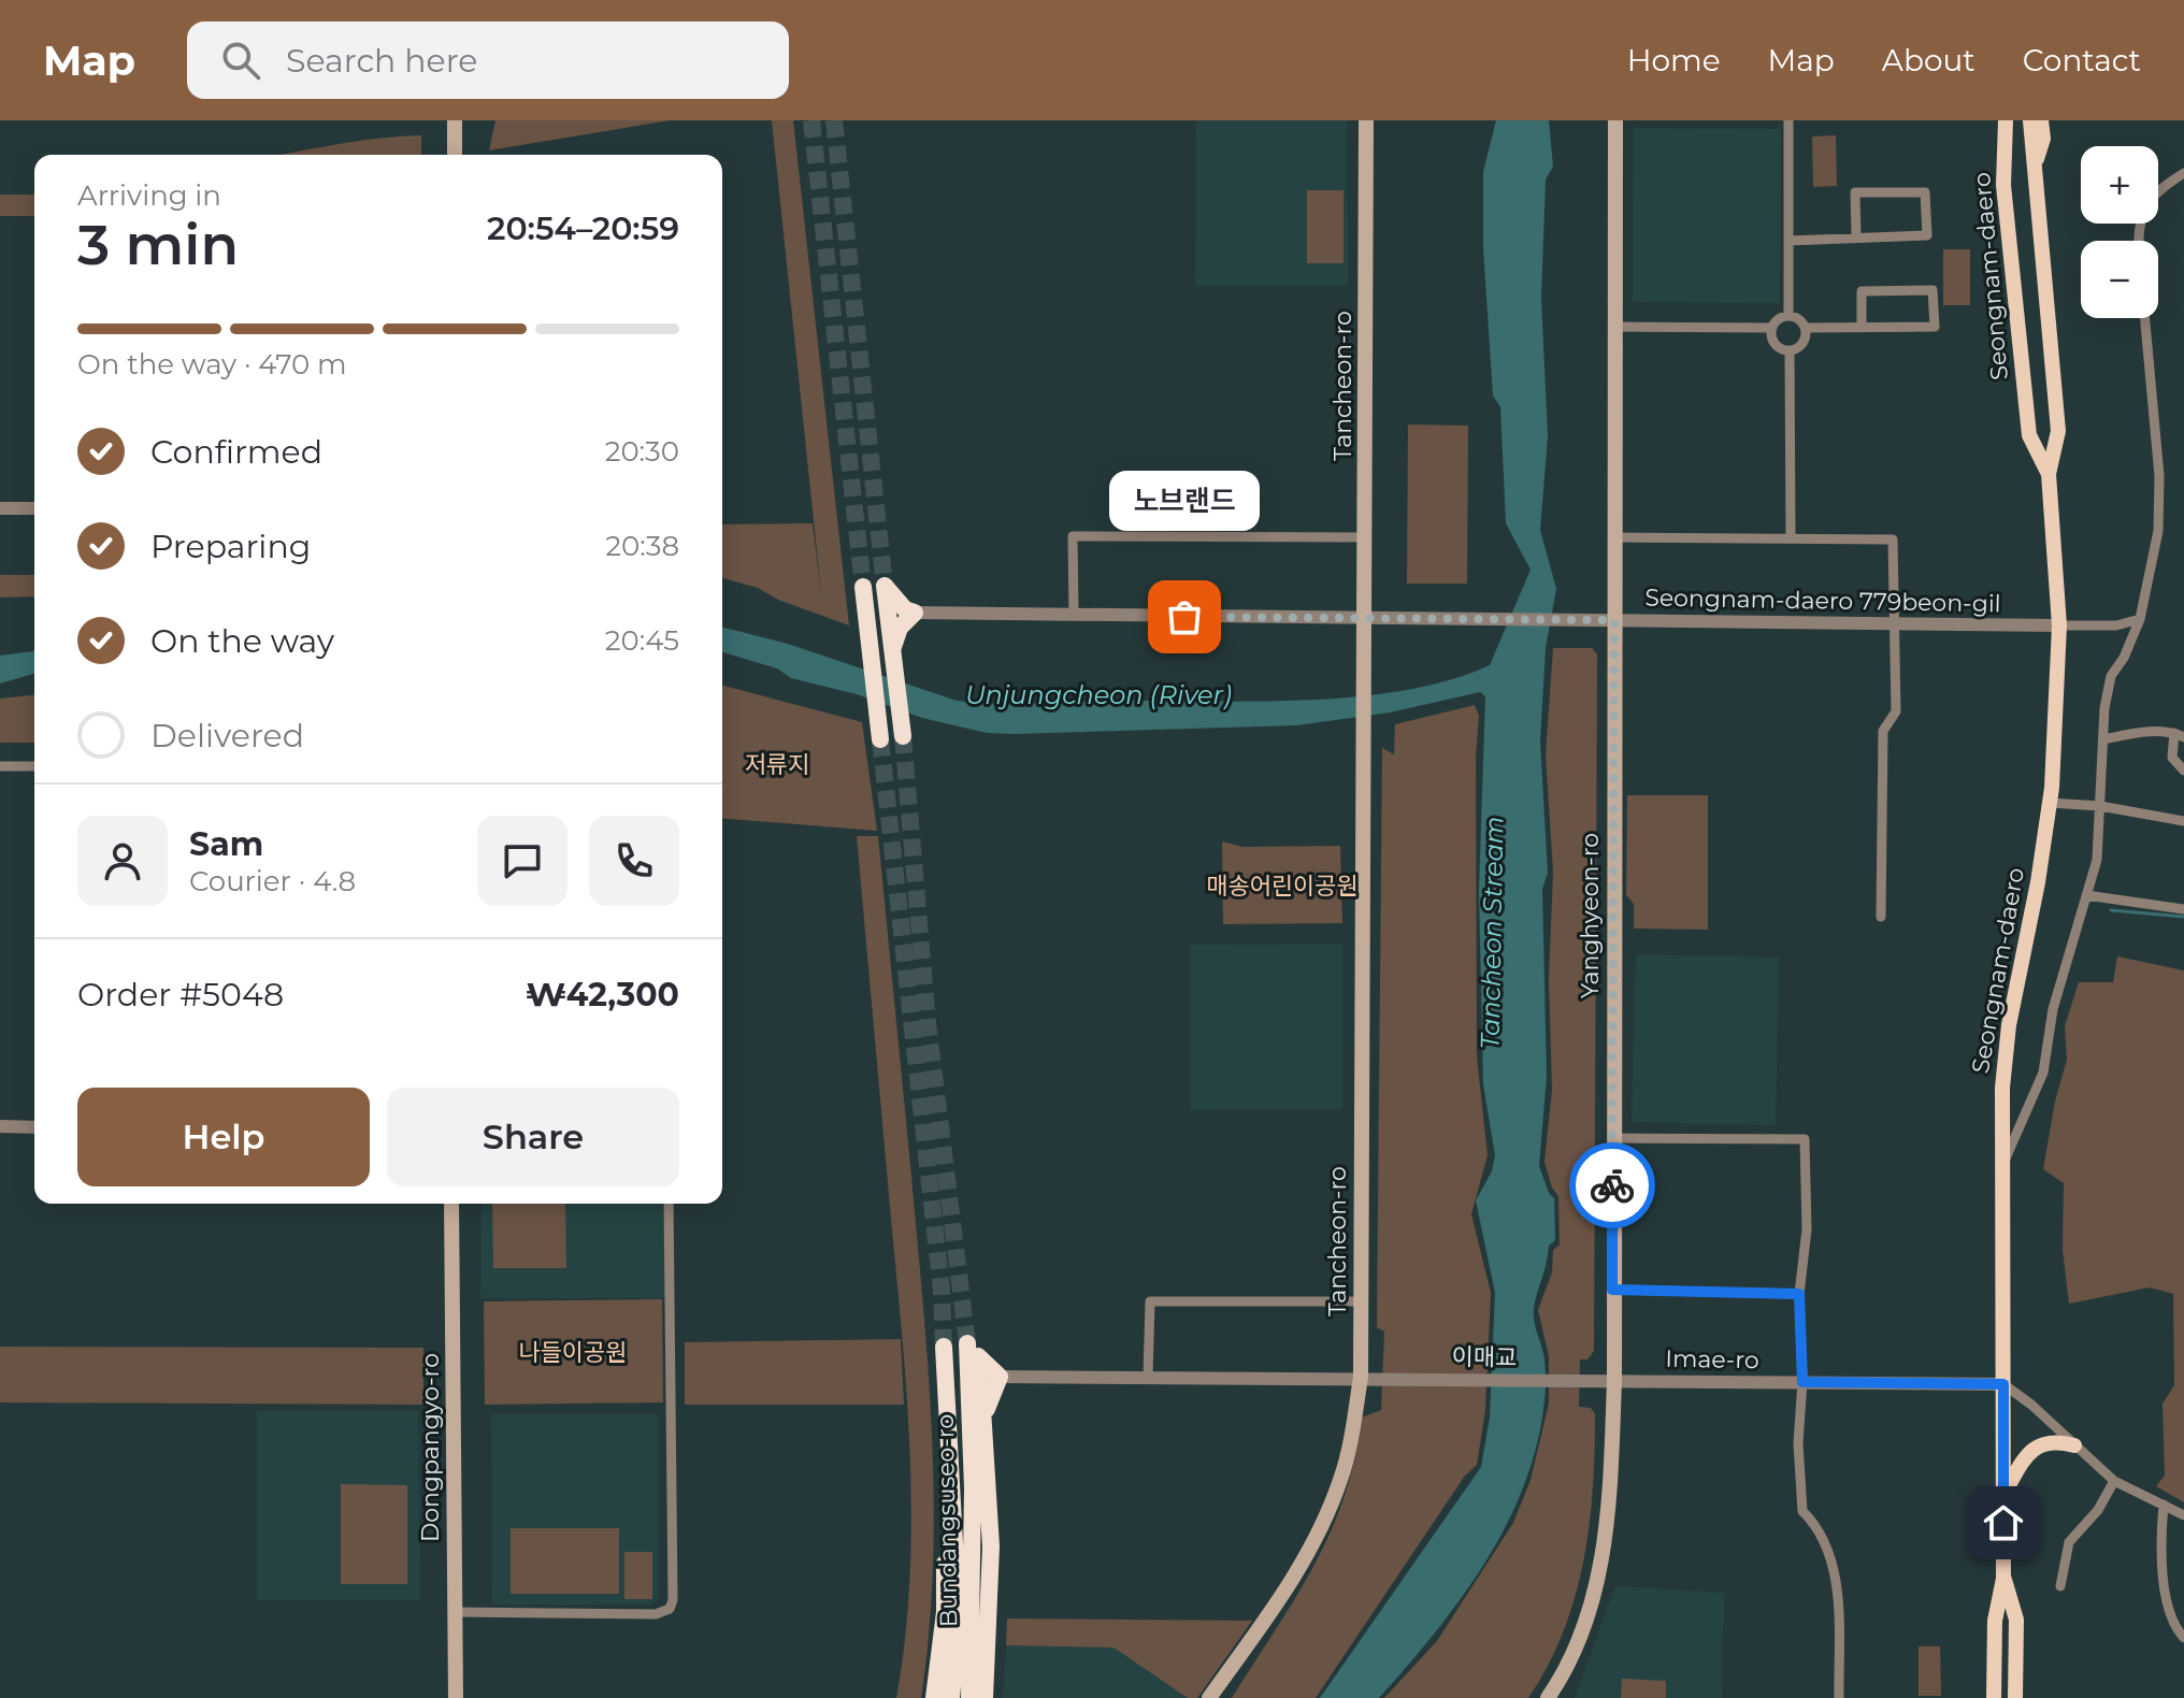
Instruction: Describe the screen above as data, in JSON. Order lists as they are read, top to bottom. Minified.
{"streets":{"highway":["Bundangsuseo-ro"],"main road":["Seongnam-daero","Tancheon-ro","Yanghyeon-ro","Dongpangyo-ro"],"street":["Seongnam-daero 779beon-gil","이매교","Imae-ro"]},"crossings":[["Seongnam-daero","Seongnam-daero 779beon-gil"],["Seongnam-daero","Imae-ro"],["Tancheon-ro","Seongnam-daero 779beon-gil"],["Tancheon-ro","이매교"],["Seongnam-daero 779beon-gil","Yanghyeon-ro"],["Yanghyeon-ro","Imae-ro"],["이매교","Imae-ro"]],"water":["Unjungcheon (River)","Tancheon Stream"],"parks":["저류지","매송어린이공원","나들이공원"],"places":["노브랜드"],"page":{"header":"Map","search":"Search here","nav":["Home","Map","About","Contact"],"map_buttons":["+","−"],"heading":["3 min","Arriving in","20:54–20:59"],"panel":["Sam","Courier · 4.8","Order #5048","₩42,300"],"bar":"On the way · 470 m","list":[["Confirmed","20:30"],["Preparing","20:38"],["On the way","20:45"],"Delivered"],"bubble":"노브랜드","buttons":["Help","Share"]}}
